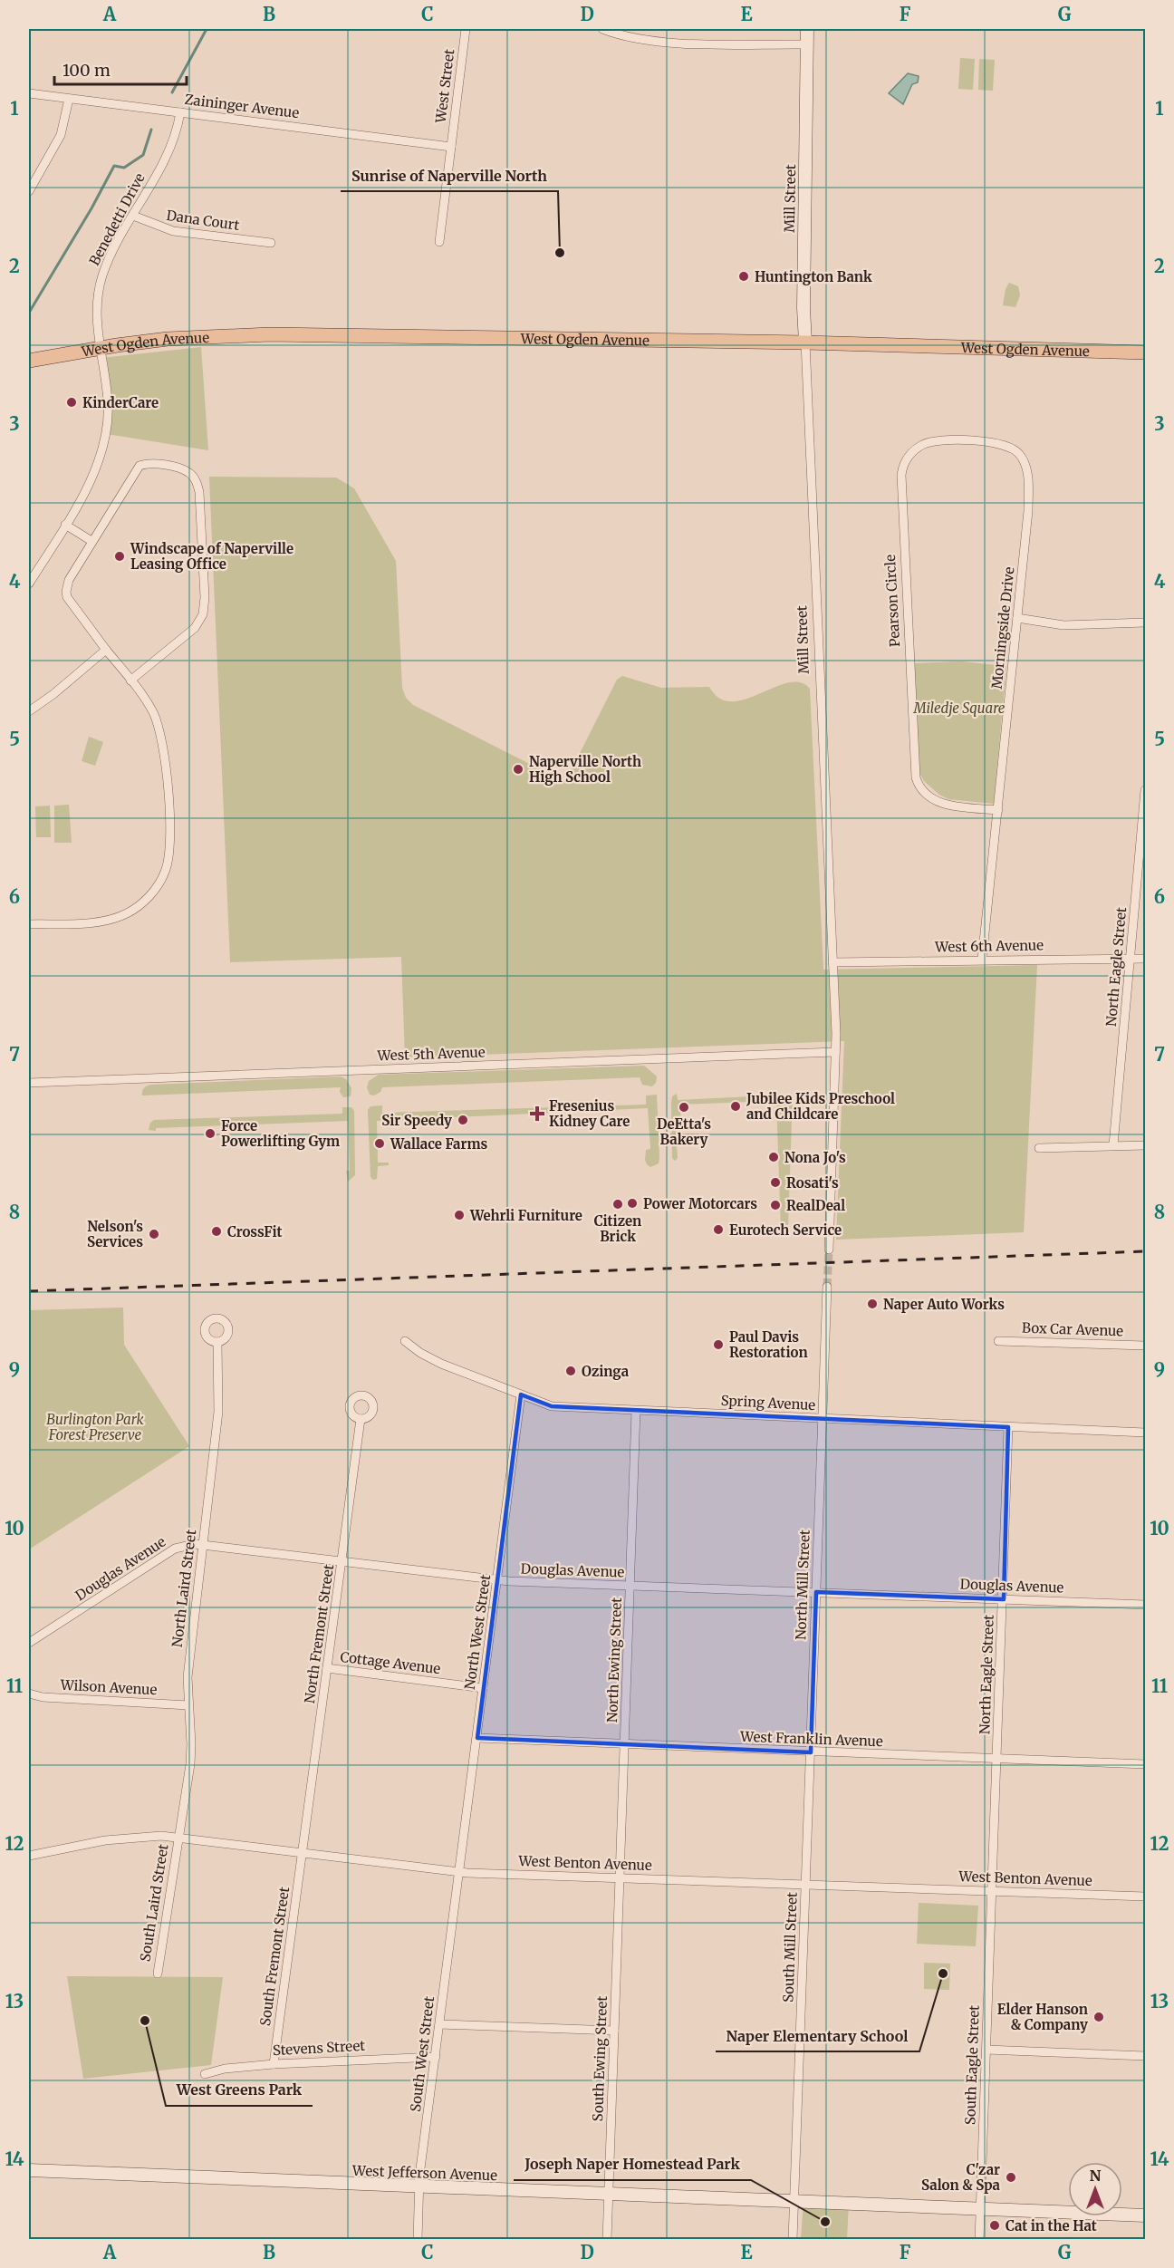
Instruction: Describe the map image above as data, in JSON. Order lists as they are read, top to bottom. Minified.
{"streets":{"main road":["West Ogden Avenue"],"street":["West Street","Zaininger Avenue","Mill Street","Benedetti Drive","Dana Court","Pearson Circle","Morningside Drive","West 6th Avenue","North Eagle Street","West 5th Avenue","Box Car Avenue","Spring Avenue","Douglas Avenue","North Mill Street","North Laird Street","North West Street","North Fremont Street","North Ewing Street","Cottage Avenue","Wilson Avenue","West Franklin Avenue","West Benton Avenue","South Laird Street","South Mill Street","South Fremont Street","Stevens Street","South West Street","South Ewing Street","South Eagle Street","West Jefferson Avenue"]},"crossings":[["West Street","Zaininger Avenue"],["Zaininger Avenue","Benedetti Drive"],["Mill Street","West Ogden Avenue"],["Mill Street","West 6th Avenue"],["Mill Street","West 5th Avenue"],["Benedetti Drive","Dana Court"],["Benedetti Drive","West Ogden Avenue"],["Pearson Circle","Morningside Drive"],["Morningside Drive","West 6th Avenue"],["West 6th Avenue","North Eagle Street"],["North Eagle Street","Spring Avenue"],["North Eagle Street","Douglas Avenue"],["North Eagle Street","West Franklin Avenue"],["North Eagle Street","West Benton Avenue"],["North Eagle Street","South Eagle Street"],["Spring Avenue","North Mill Street"],["Spring Avenue","North West Street"],["Spring Avenue","North Ewing Street"],["Douglas Avenue","North Mill Street"],["Douglas Avenue","North Laird Street"],["Douglas Avenue","North West Street"],["Douglas Avenue","North Fremont Street"],["Douglas Avenue","North Ewing Street"],["North Mill Street","West Franklin Avenue"],["North Mill Street","West Benton Avenue"],["North Mill Street","South Mill Street"],["North Laird Street","Wilson Avenue"],["North Laird Street","West Benton Avenue"],["North Laird Street","South Laird Street"],["North West Street","Cottage Avenue"],["North West Street","West Franklin Avenue"],["North West Street","West Benton Avenue"],["North West Street","South West Street"],["North Fremont Street","Cottage Avenue"],["North Fremont Street","West Benton Avenue"],["North Fremont Street","South Fremont Street"],["North Ewing Street","West Franklin Avenue"],["North Ewing Street","West Benton Avenue"],["North Ewing Street","South Ewing Street"],["West Benton Avenue","South Laird Street"],["West Benton Avenue","South Mill Street"],["West Benton Avenue","South Fremont Street"],["West Benton Avenue","South West Street"],["West Benton Avenue","South Ewing Street"],["West Benton Avenue","South Eagle Street"],["South Mill Street","West Jefferson Avenue"],["South Fremont Street","Stevens Street"],["Stevens Street","South West Street"],["South West Street","West Jefferson Avenue"],["South Ewing Street","West Jefferson Avenue"],["South Eagle Street","West Jefferson Avenue"]],"parks":["Miledje Square","Burlington Park Forest Preserve"],"places":{"other":["Sunrise of Naperville North","Huntington Bank","KinderCare","Windscape of Naperville Leasing Office","Naperville North High School","Jubilee Kids Preschool and Childcare","DeEtta's Bakery","Sir Speedy","Force Powerlifting Gym","Wallace Farms","Nona Jo's","Rosati's","Power Motorcars","Citizen Brick","RealDeal","Wehrli Furniture","Eurotech Service","CrossFit","Nelson's Services","Naper Auto Works","Paul Davis Restoration","Ozinga","Naper Elementary School","Elder Hanson & Company","West Greens Park","C'zar Salon & Spa","Joseph Naper Homestead Park","Cat in the Hat"],"health":["Fresenius Kidney Care"]},"scale_bar":"100 m","north":"top","grid":{"columns":["A","B","C","D","E","F","G"],"rows":["1","2","3","4","5","6","7","8","9","10","11","12","13","14"]}}
